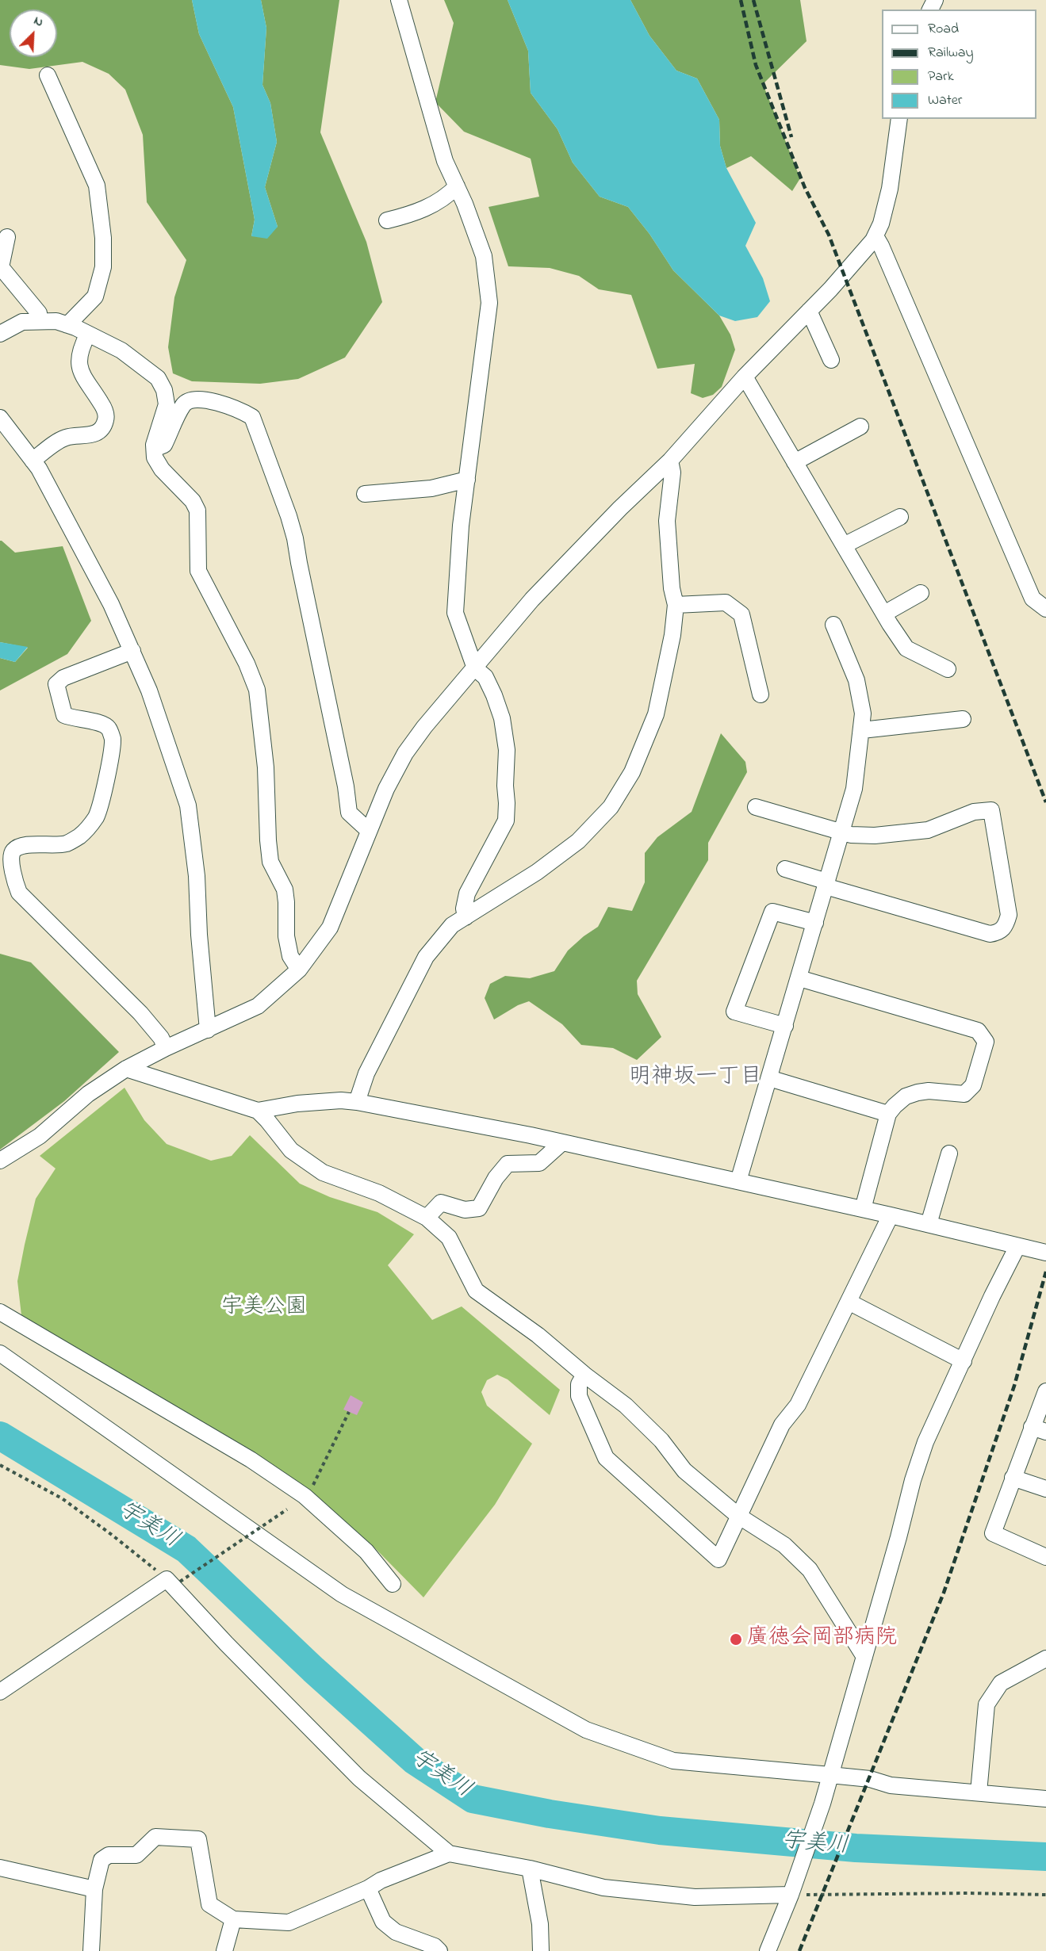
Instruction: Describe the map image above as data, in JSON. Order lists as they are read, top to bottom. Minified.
{"districts":["明神坂一丁目"],"water":["宇美川"],"parks":["宇美公園"],"places":["廣徳会岡部病院"],"legend":["Road","Railway","Park","Water"],"north":"top right"}
